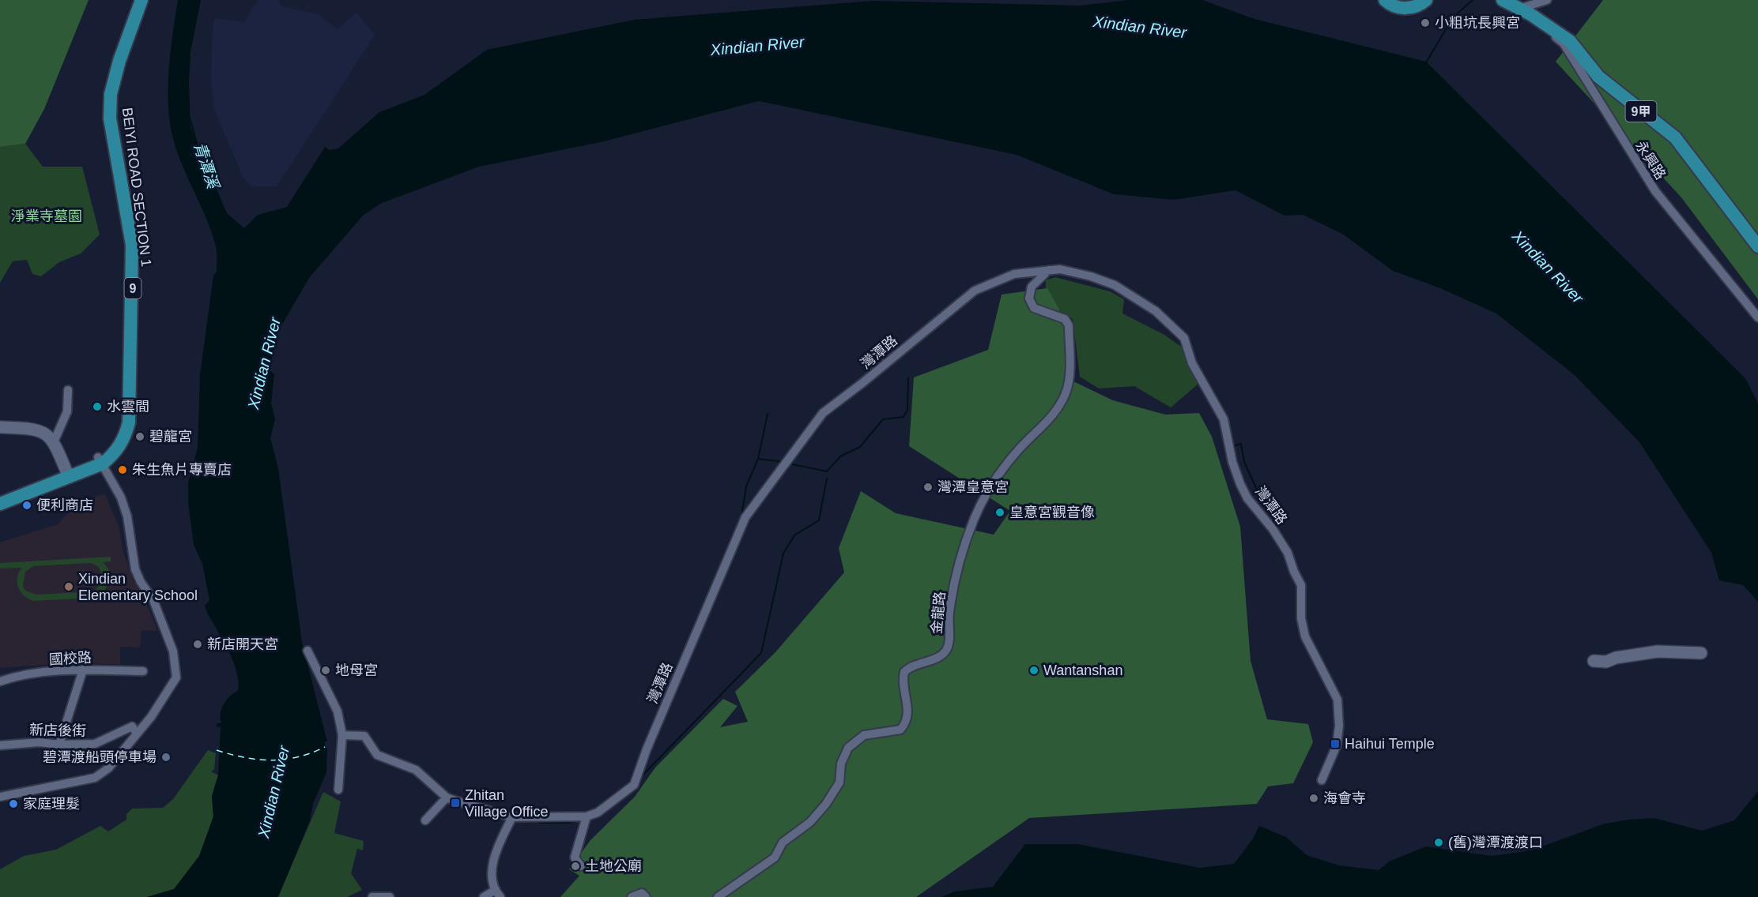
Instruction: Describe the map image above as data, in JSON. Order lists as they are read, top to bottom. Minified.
{"streets":{"main road":["9甲","BEIYI ROAD SECTION 1","9"],"street":["永興路","灣潭路","金龍路","國校路","新店後街"]},"crossings":[["9甲","永興路"],["灣潭路","金龍路"]],"water":["Xindian River","青潭溪"],"parks":["淨業寺墓園"],"places":{"other":["小粗坑長興宮","水雲間","碧龍宮","朱生魚片專賣店","灣潭皇意宮","便利商店","皇意宮觀音像","Xindian Elementary School","新店開天宮","地母宮","Wantanshan","碧潭渡船頭停車場","海會寺","家庭理髮","(舊)灣潭渡渡口","土地公廟"],"transit":["Haihui Temple","Zhitan Village Office"]}}
